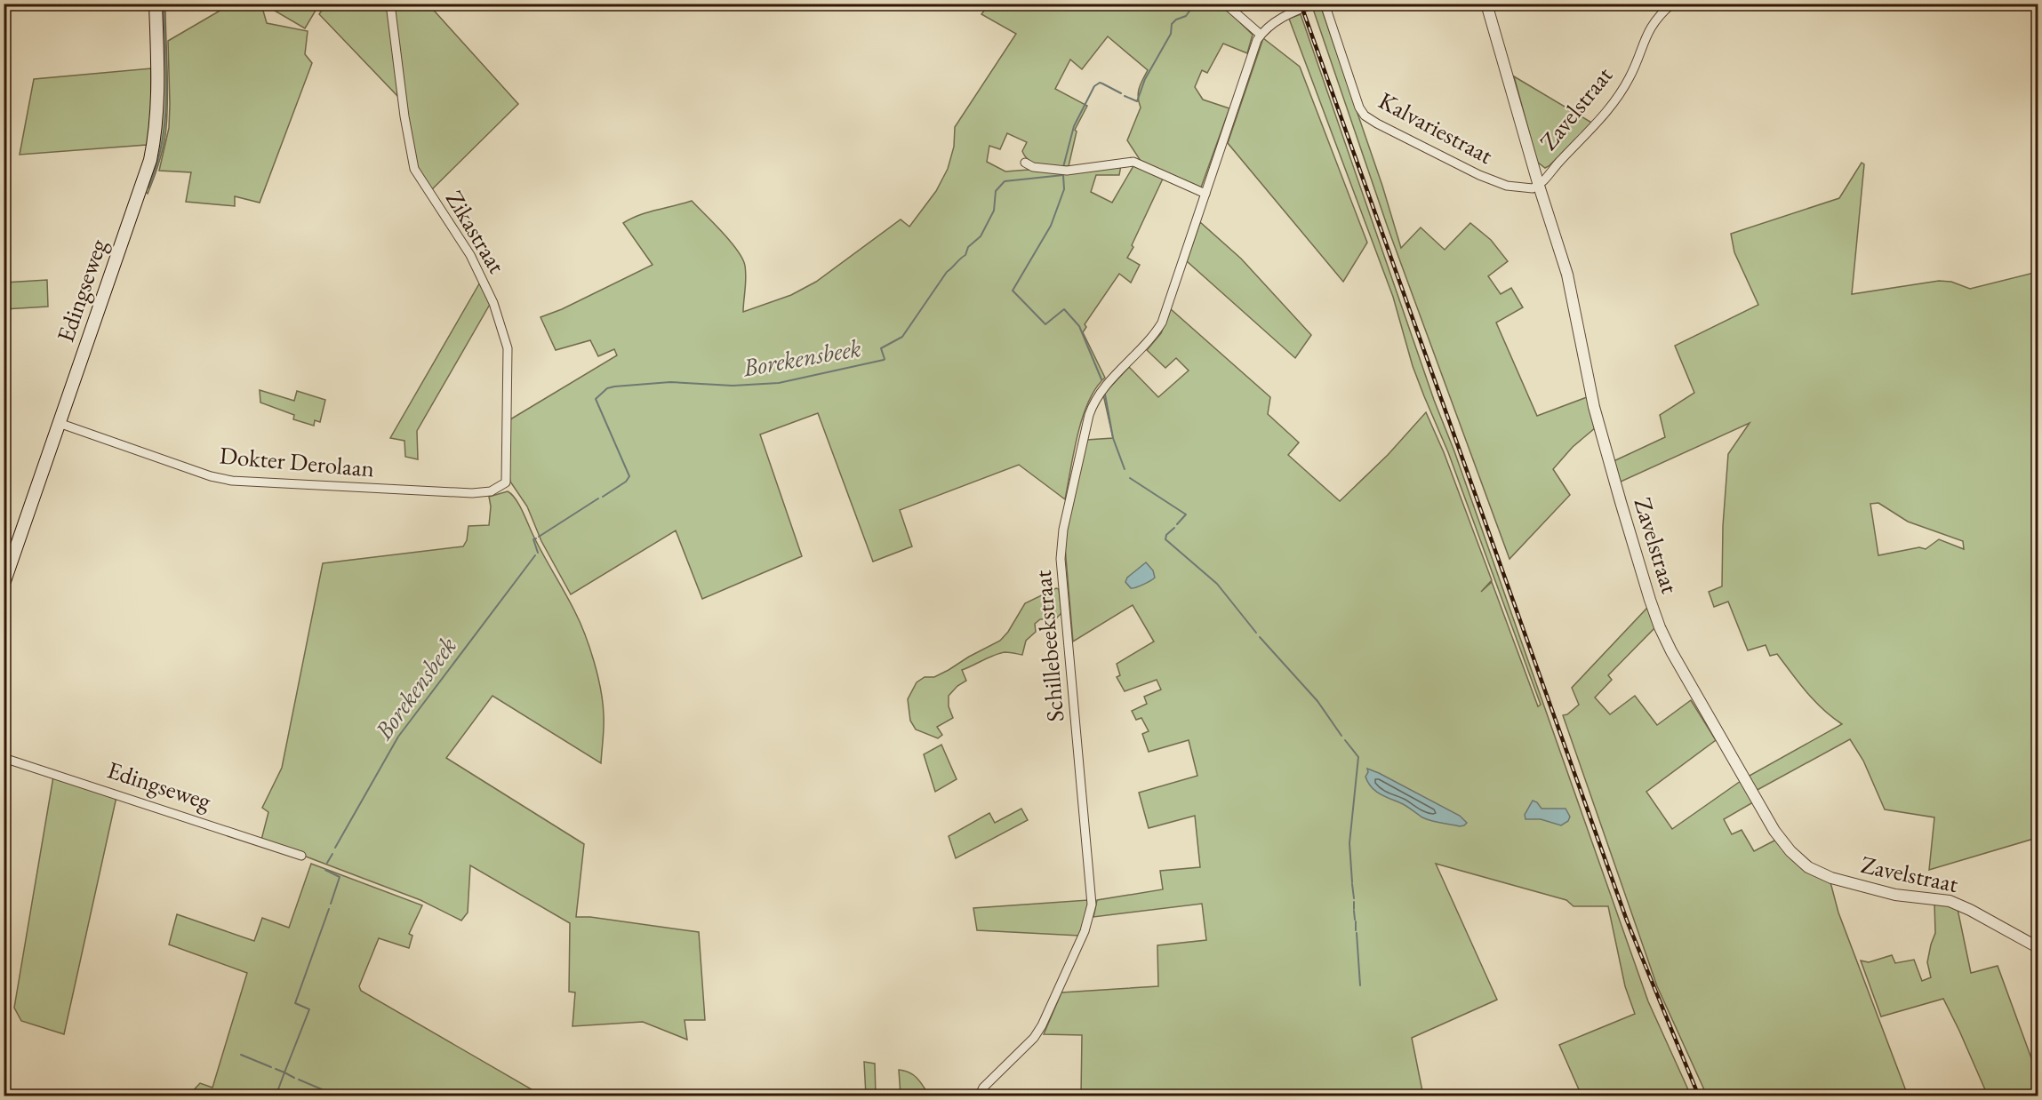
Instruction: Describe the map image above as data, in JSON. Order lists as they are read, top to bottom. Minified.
{"streets":{"main road":["Edingseweg"],"street":["Zavelstraat","Kalvariestraat","Zikastraat","Dokter Derolaan","Schillebeekstraat"]},"crossings":[["Zavelstraat","Kalvariestraat"],["Zikastraat","Dokter Derolaan"],["Edingseweg","Dokter Derolaan"]],"water":["Borekensbeek"]}
